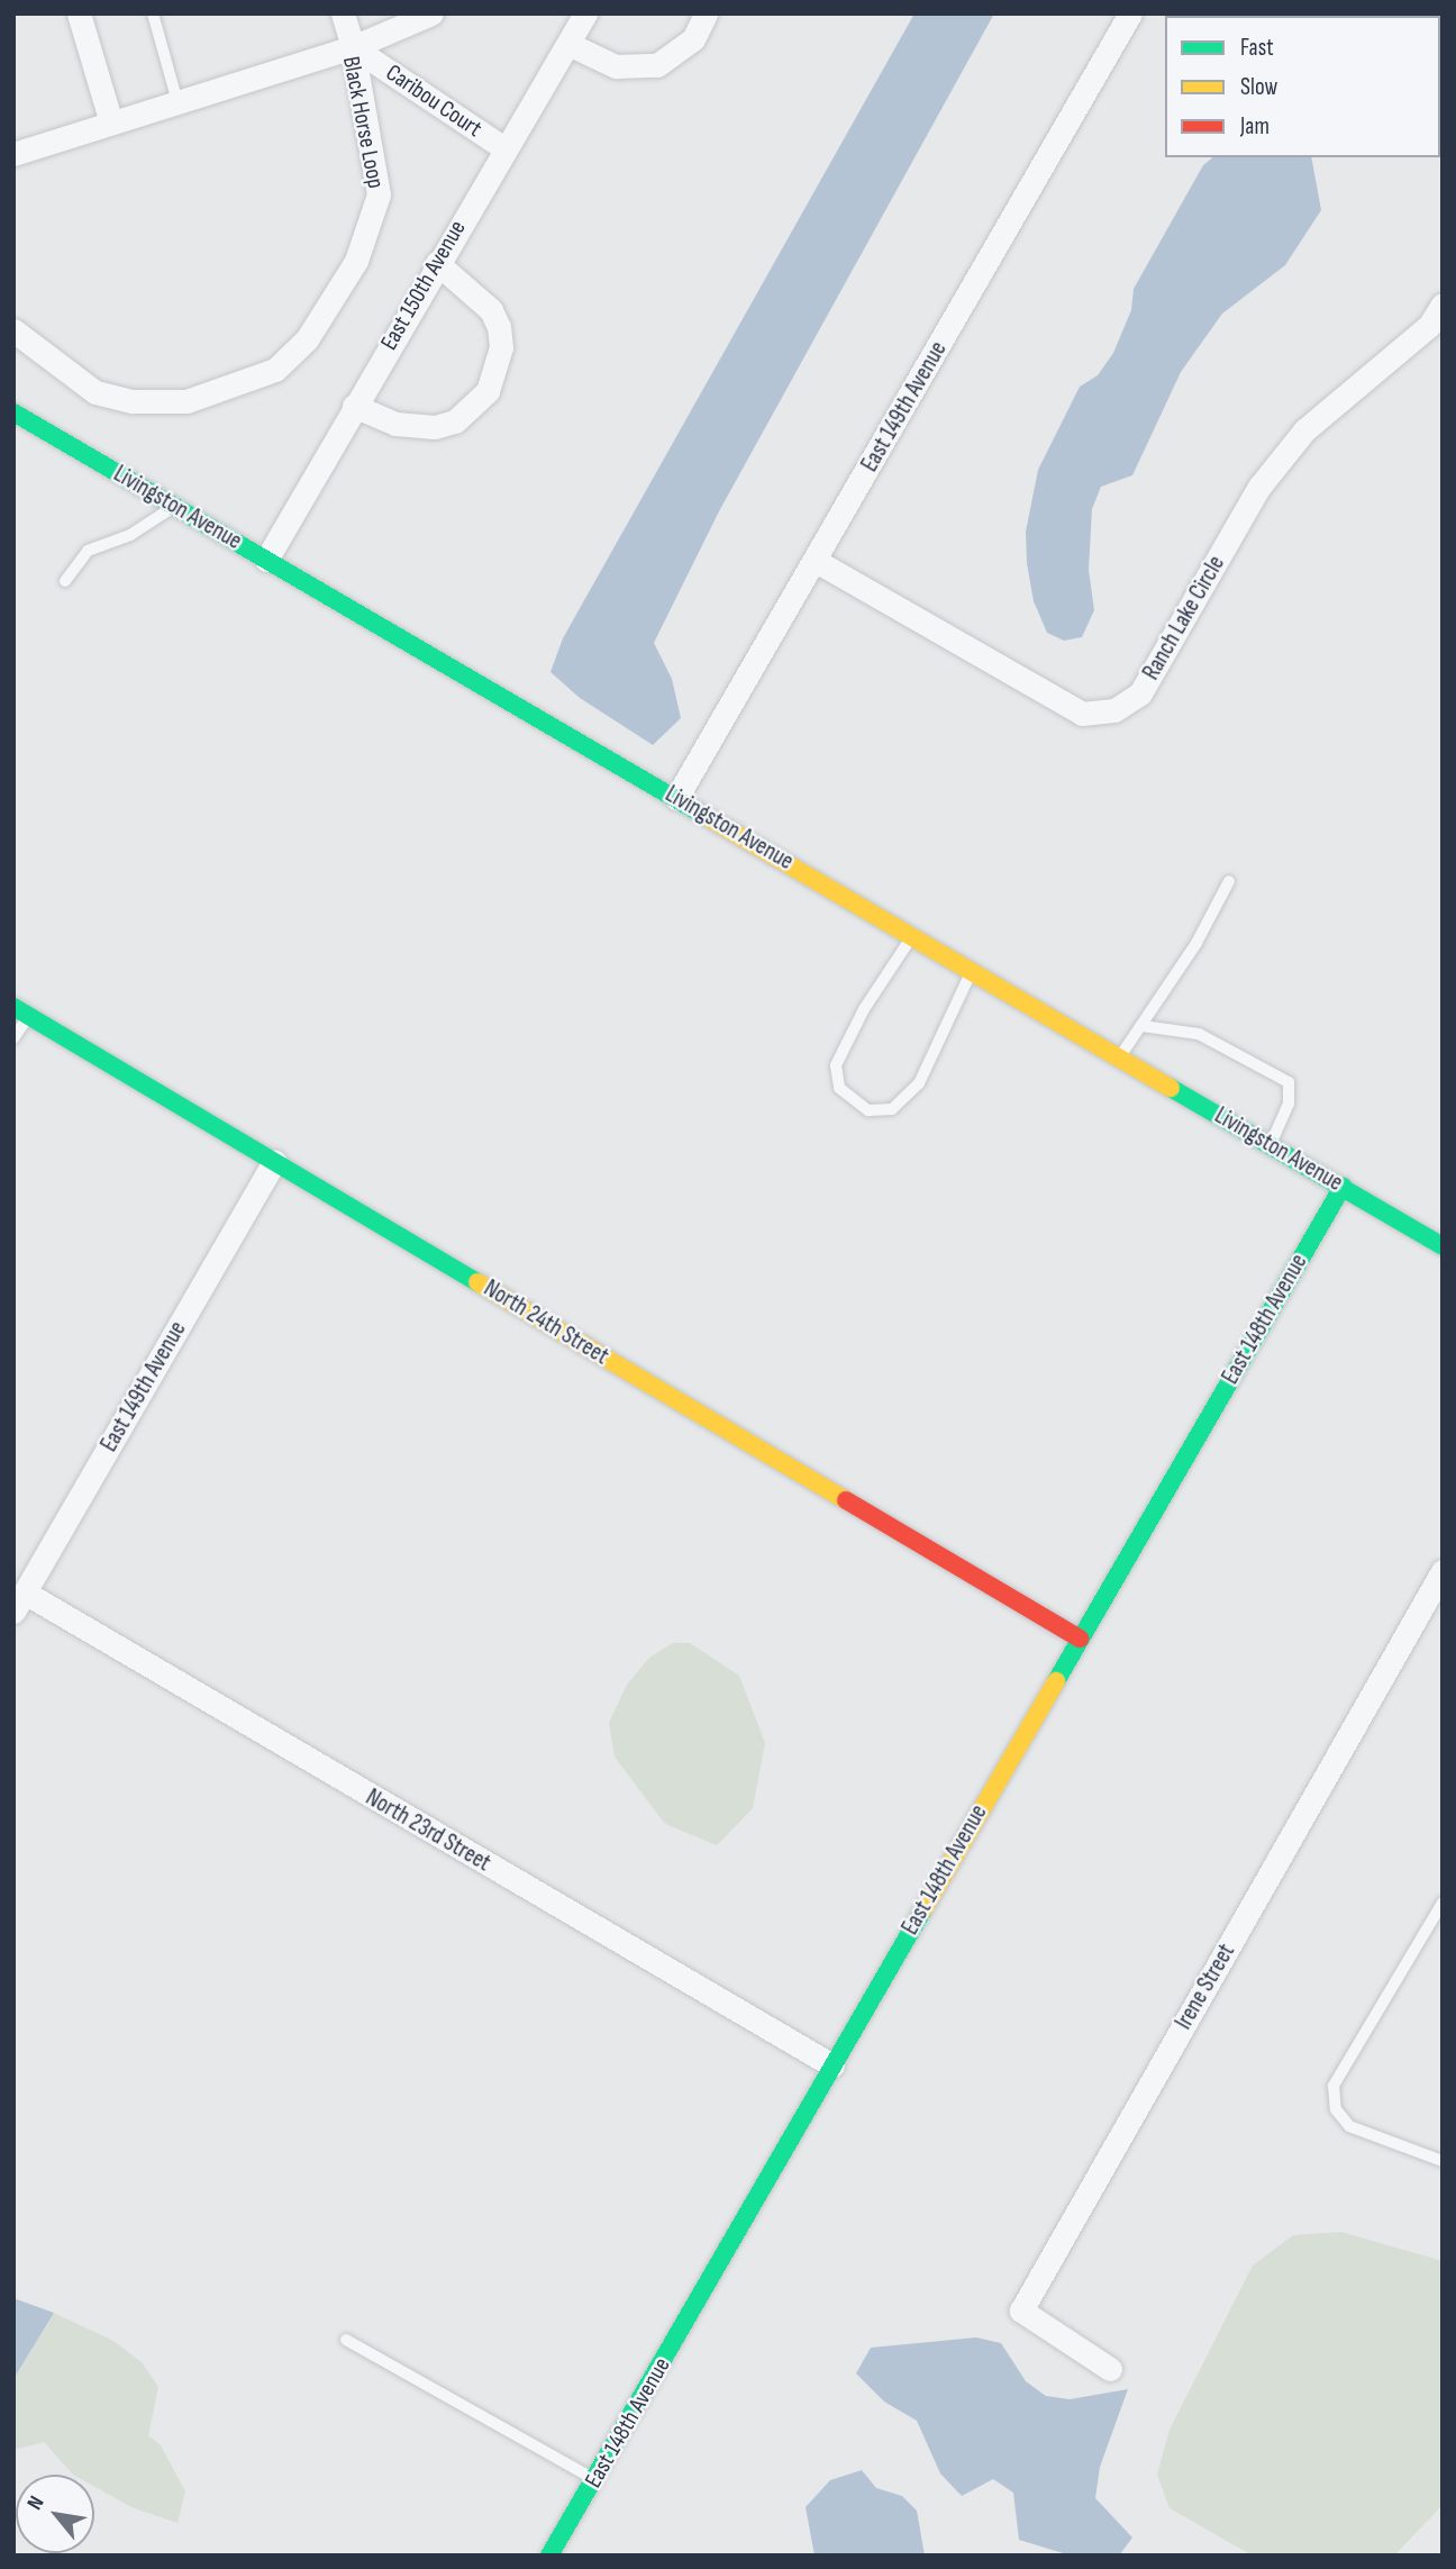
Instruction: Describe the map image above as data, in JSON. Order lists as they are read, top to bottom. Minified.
{"streets":{"street":["Caribou Court","Black Horse Loop","East 150th Avenue","East 149th Avenue","Livingston Avenue","Ranch Lake Circle","East 148th Avenue","North 24th Street","North 23rd Street","Irene Street"]},"crossings":[["Caribou Court","Black Horse Loop"],["Caribou Court","East 150th Avenue"],["East 150th Avenue","Livingston Avenue"],["East 149th Avenue","Livingston Avenue"],["East 149th Avenue","Ranch Lake Circle"],["East 149th Avenue","North 24th Street"],["East 149th Avenue","North 23rd Street"],["Livingston Avenue","East 148th Avenue"],["East 148th Avenue","North 24th Street"],["East 148th Avenue","North 23rd Street"]],"legend":["Fast","Slow","Jam"],"north":"top left"}
